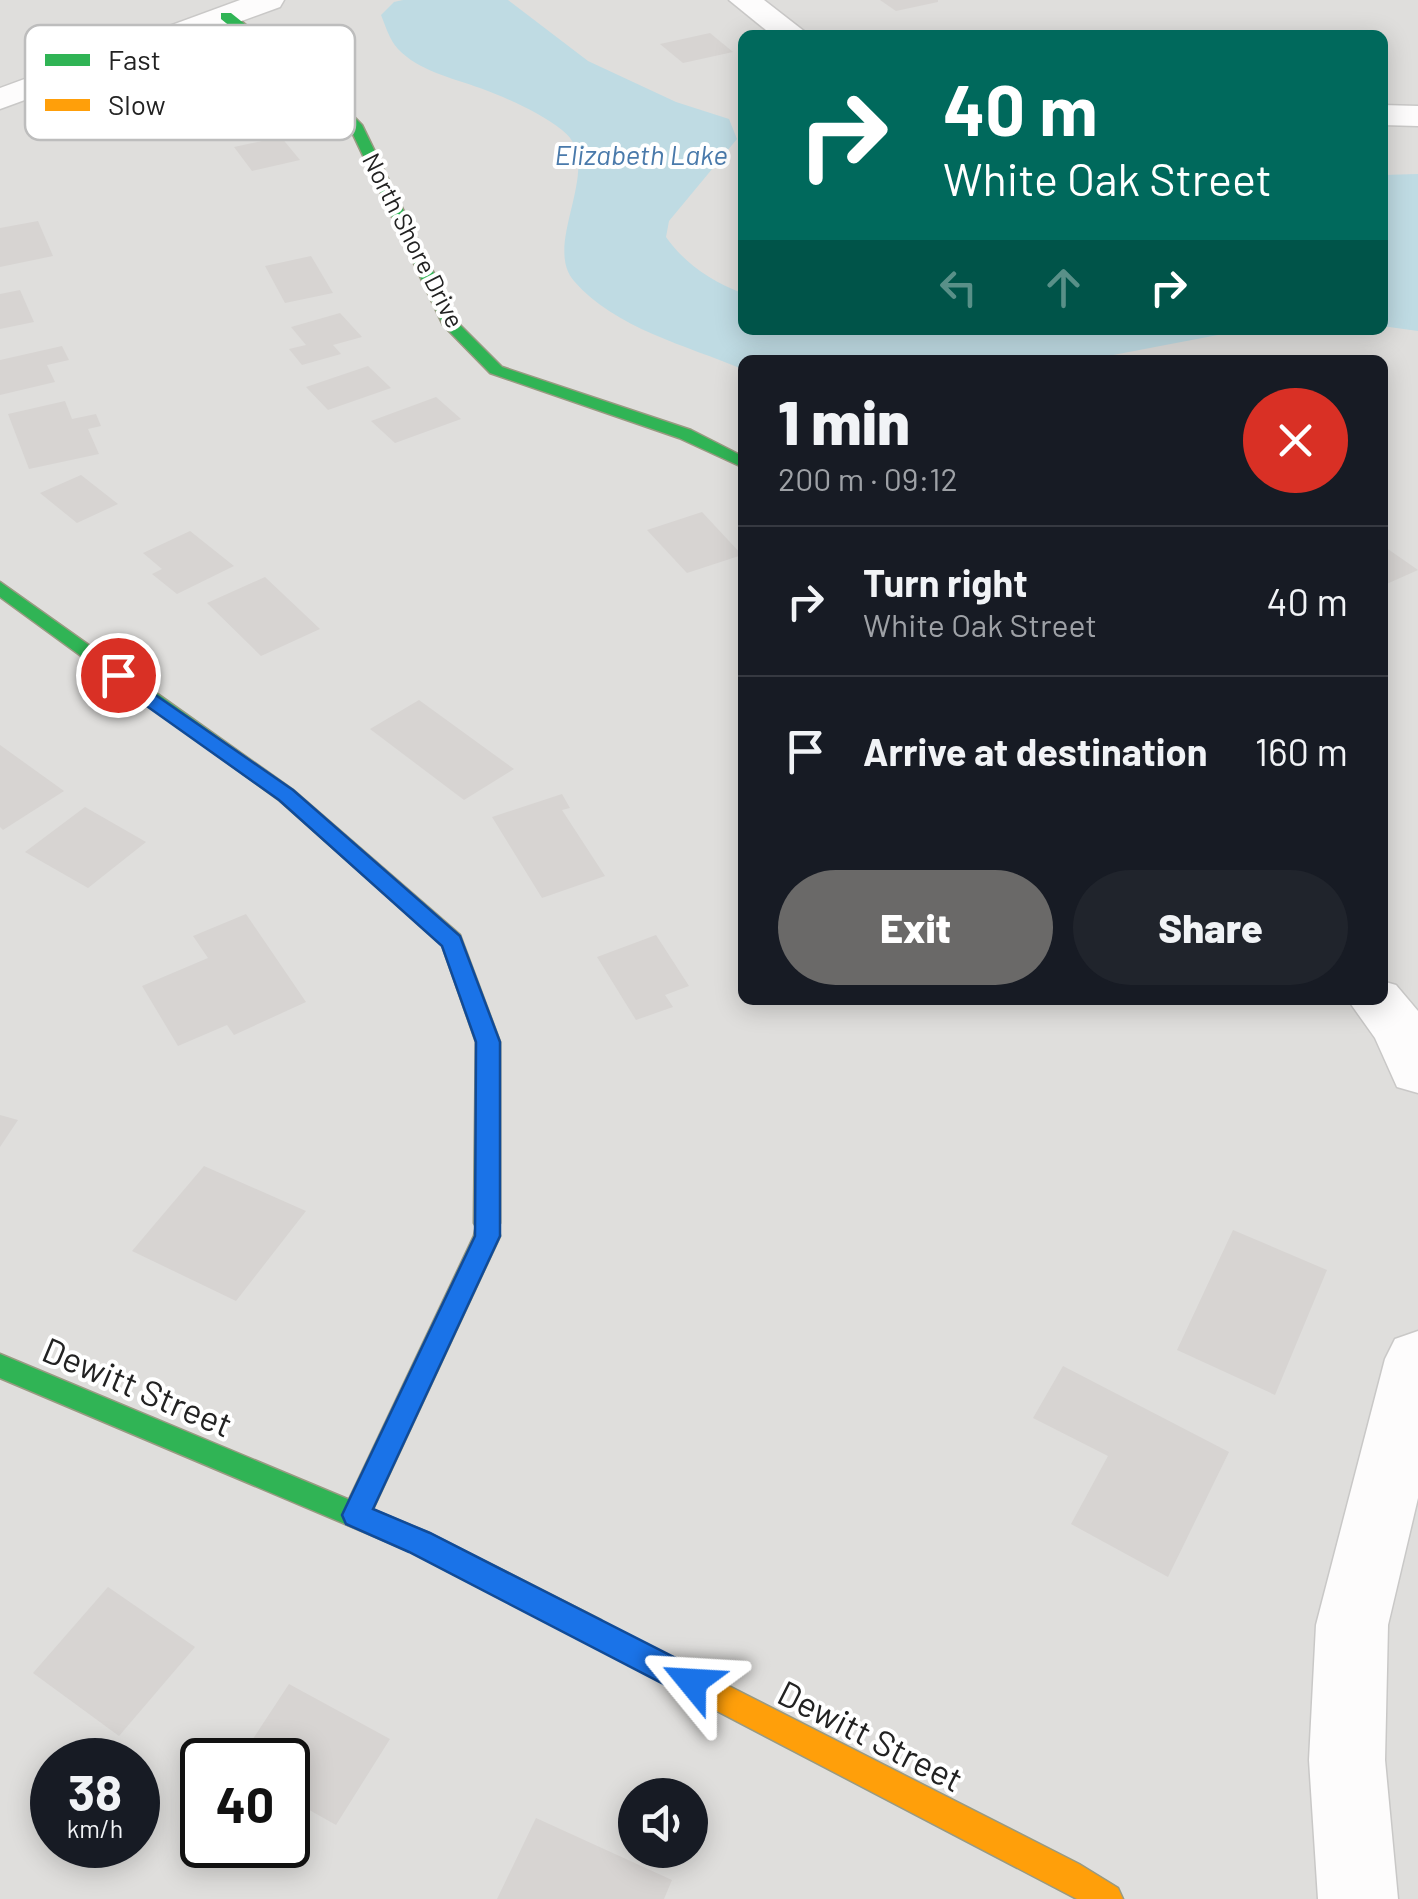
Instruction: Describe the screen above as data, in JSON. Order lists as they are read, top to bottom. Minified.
{"streets":{"street":["North Shore Drive","Dewitt Street"]},"water":["Elizabeth Lake"],"legend":["Fast","Slow"],"page":{"turn":["40 m","White Oak Street"],"heading":["1 min","200 m · 09:12"],"list":[{"name":"Turn right","note":"White Oak Street","value":"40 m"},{"name":"Arrive at destination","value":"160 m"}],"buttons":["Exit","Share"],"speed":"38 km/h","limit":"40"}}
